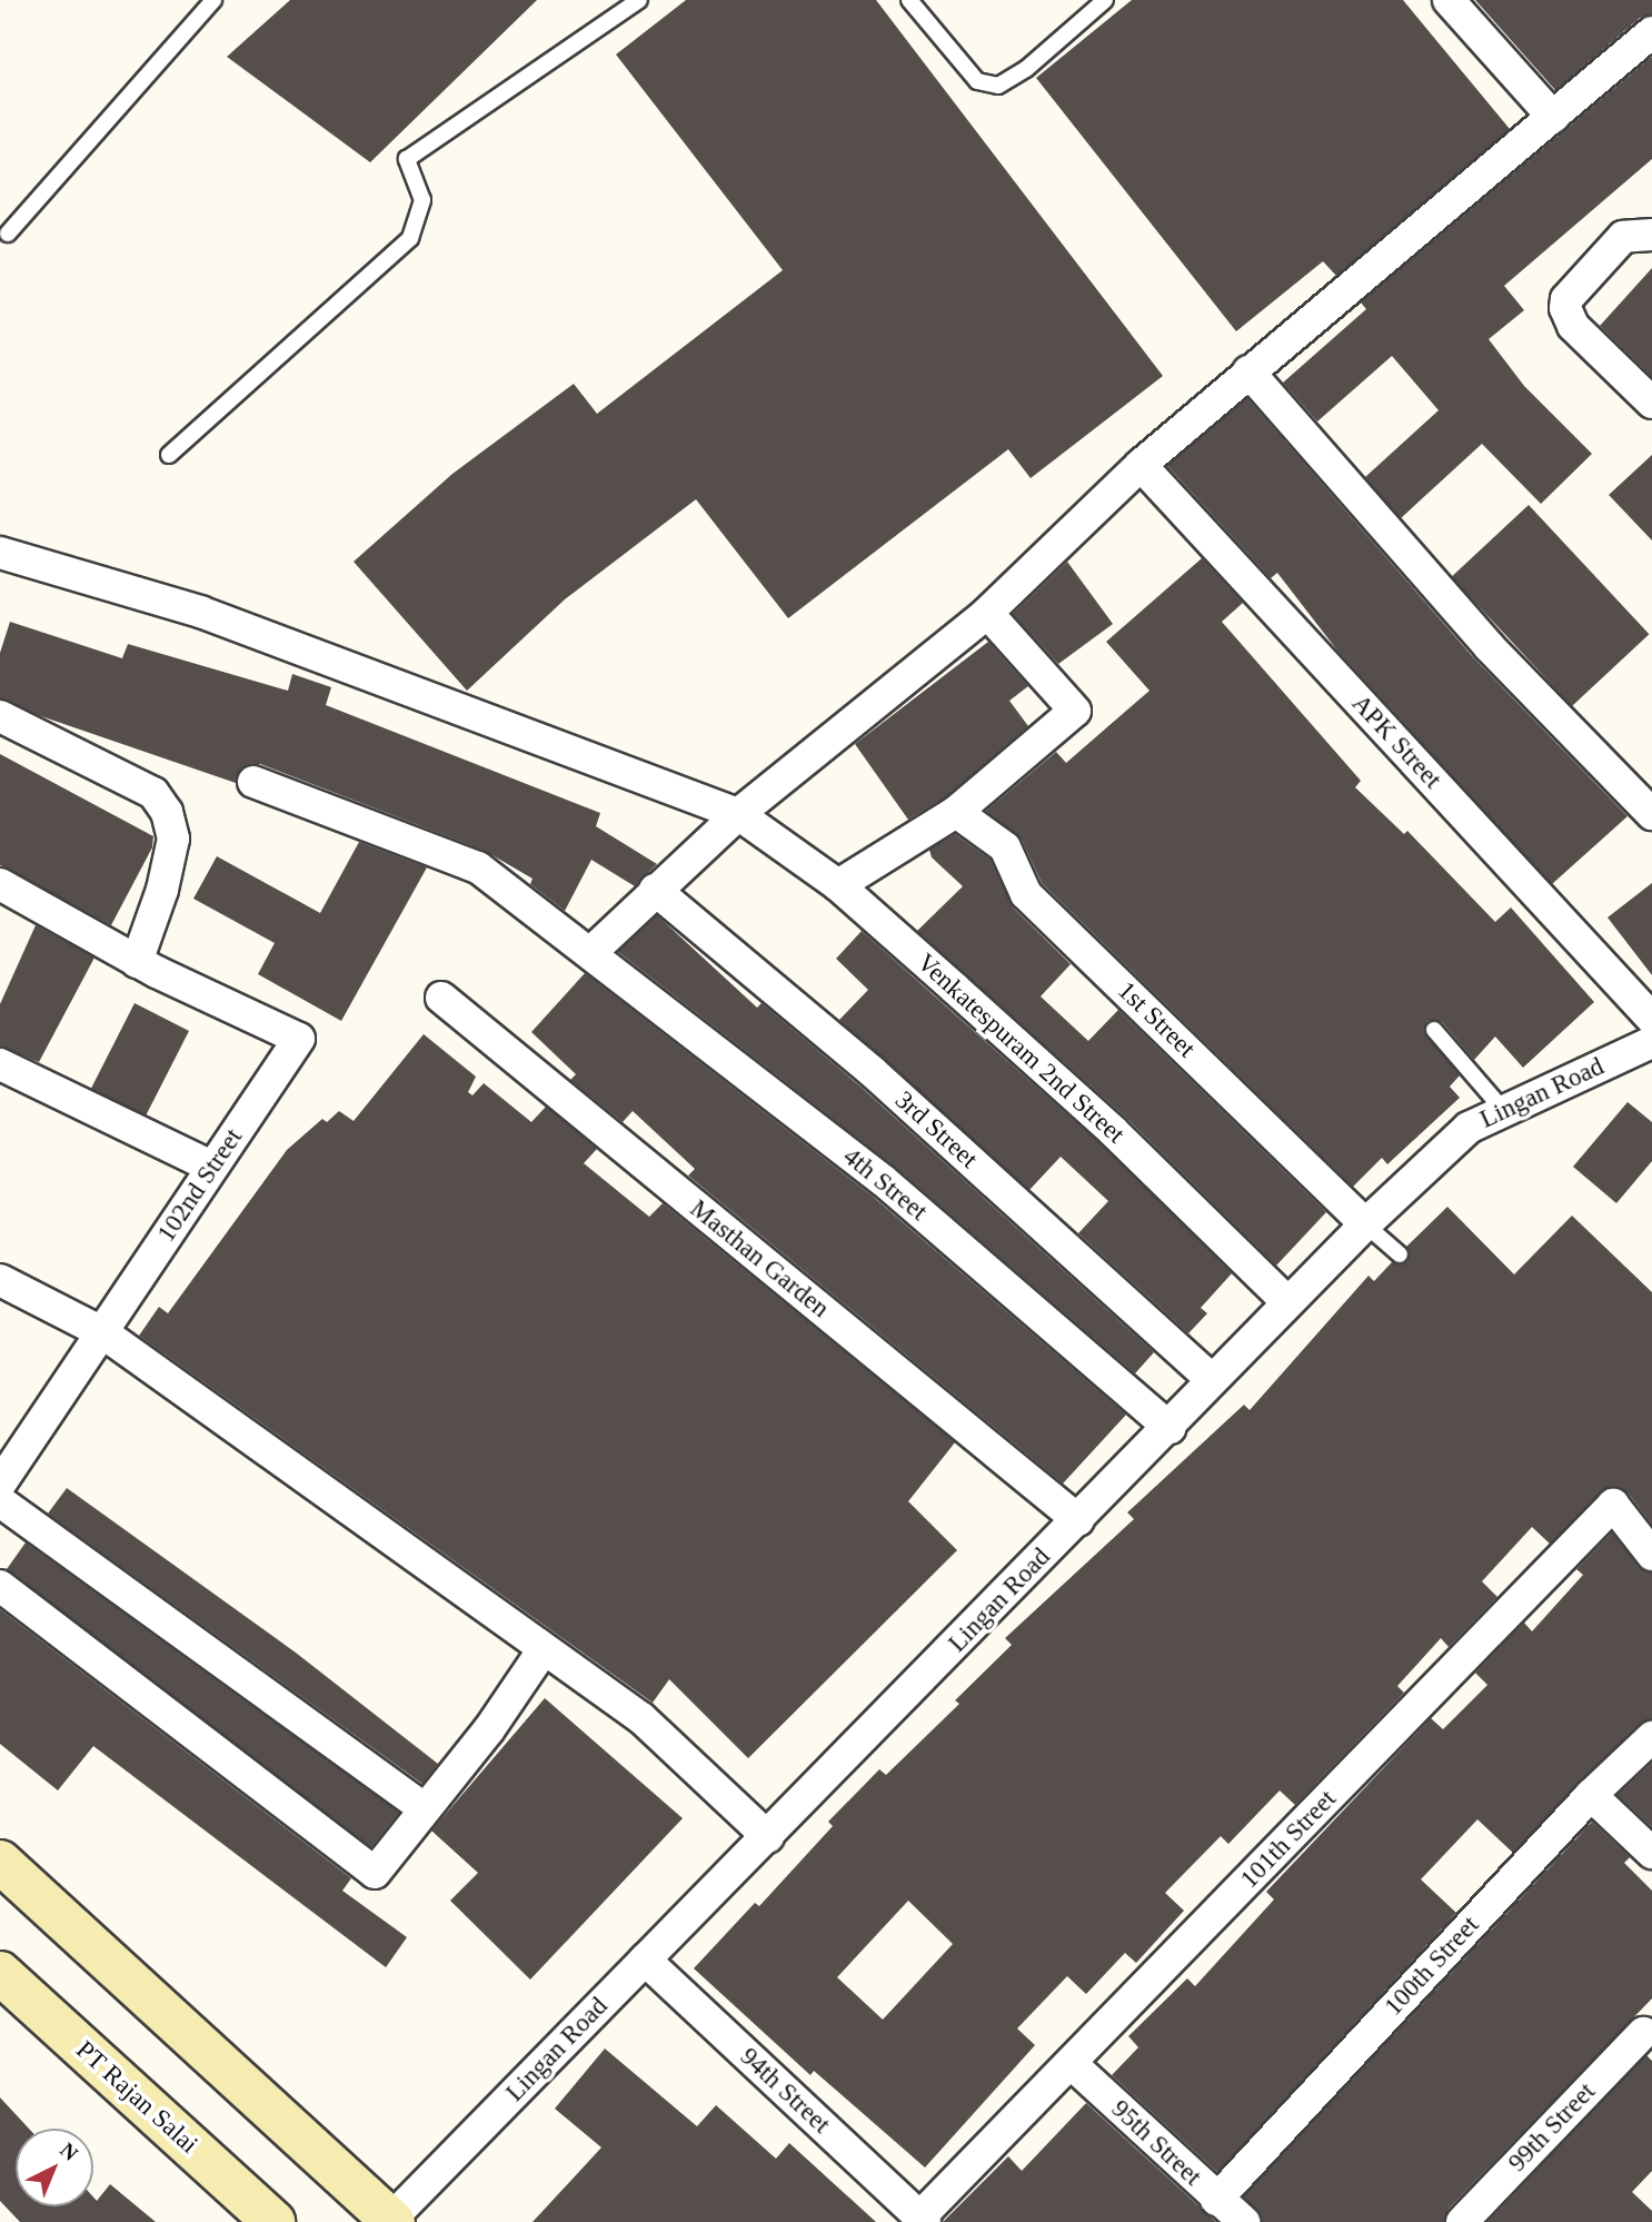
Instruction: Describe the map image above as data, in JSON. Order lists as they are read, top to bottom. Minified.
{"streets":{"main road":["PT Rajan Salai"],"street":["APK Street","1st Street","Venkatespuram 2nd Street","Lingan Road","3rd Street","4th Street","102nd Street","Masthan Garden","101th Street","100th Street","94th Street","99th Street","95th Street"]},"crossings":[["1st Street","Lingan Road"],["Venkatespuram 2nd Street","Lingan Road"],["Lingan Road","3rd Street"],["Lingan Road","4th Street"],["Lingan Road","Masthan Garden"],["Lingan Road","94th Street"],["101th Street","94th Street"],["101th Street","95th Street"],["100th Street","95th Street"]],"north":"top right"}
